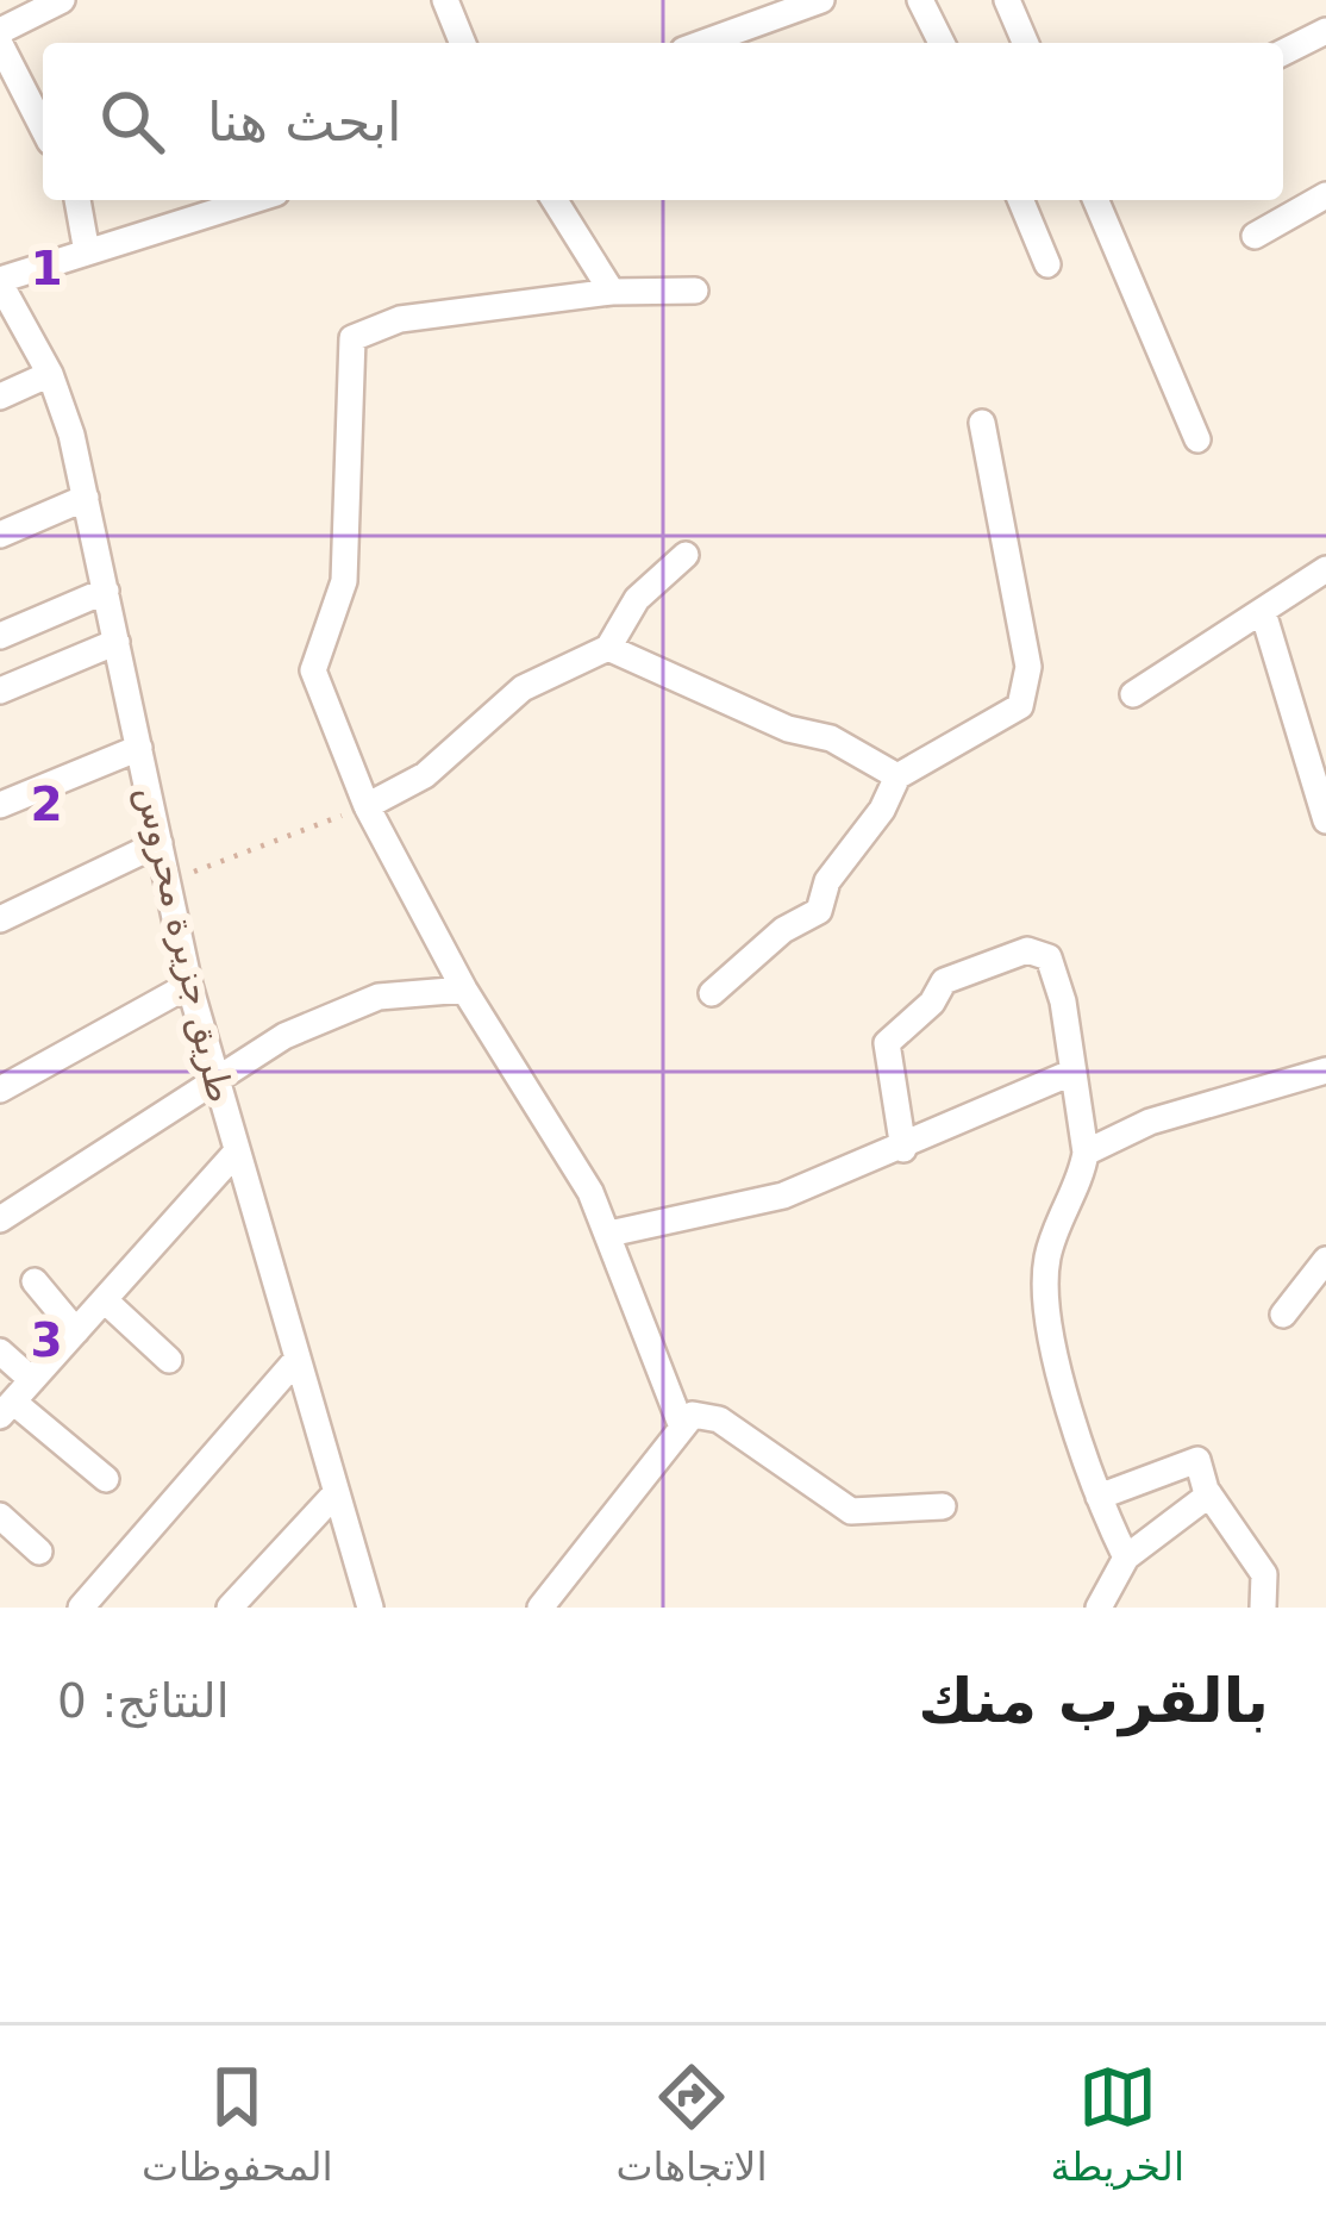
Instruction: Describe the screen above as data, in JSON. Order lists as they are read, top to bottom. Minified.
{"streets":{"street":["طريق جزيرة محروس"]},"page":{"search":"ابحث هنا","heading":["بالقرب منك","النتائج: 0"],"nav":["الخريطة","الاتجاهات","المحفوظات"]},"grid":{"rows":["1","2","3"]}}
